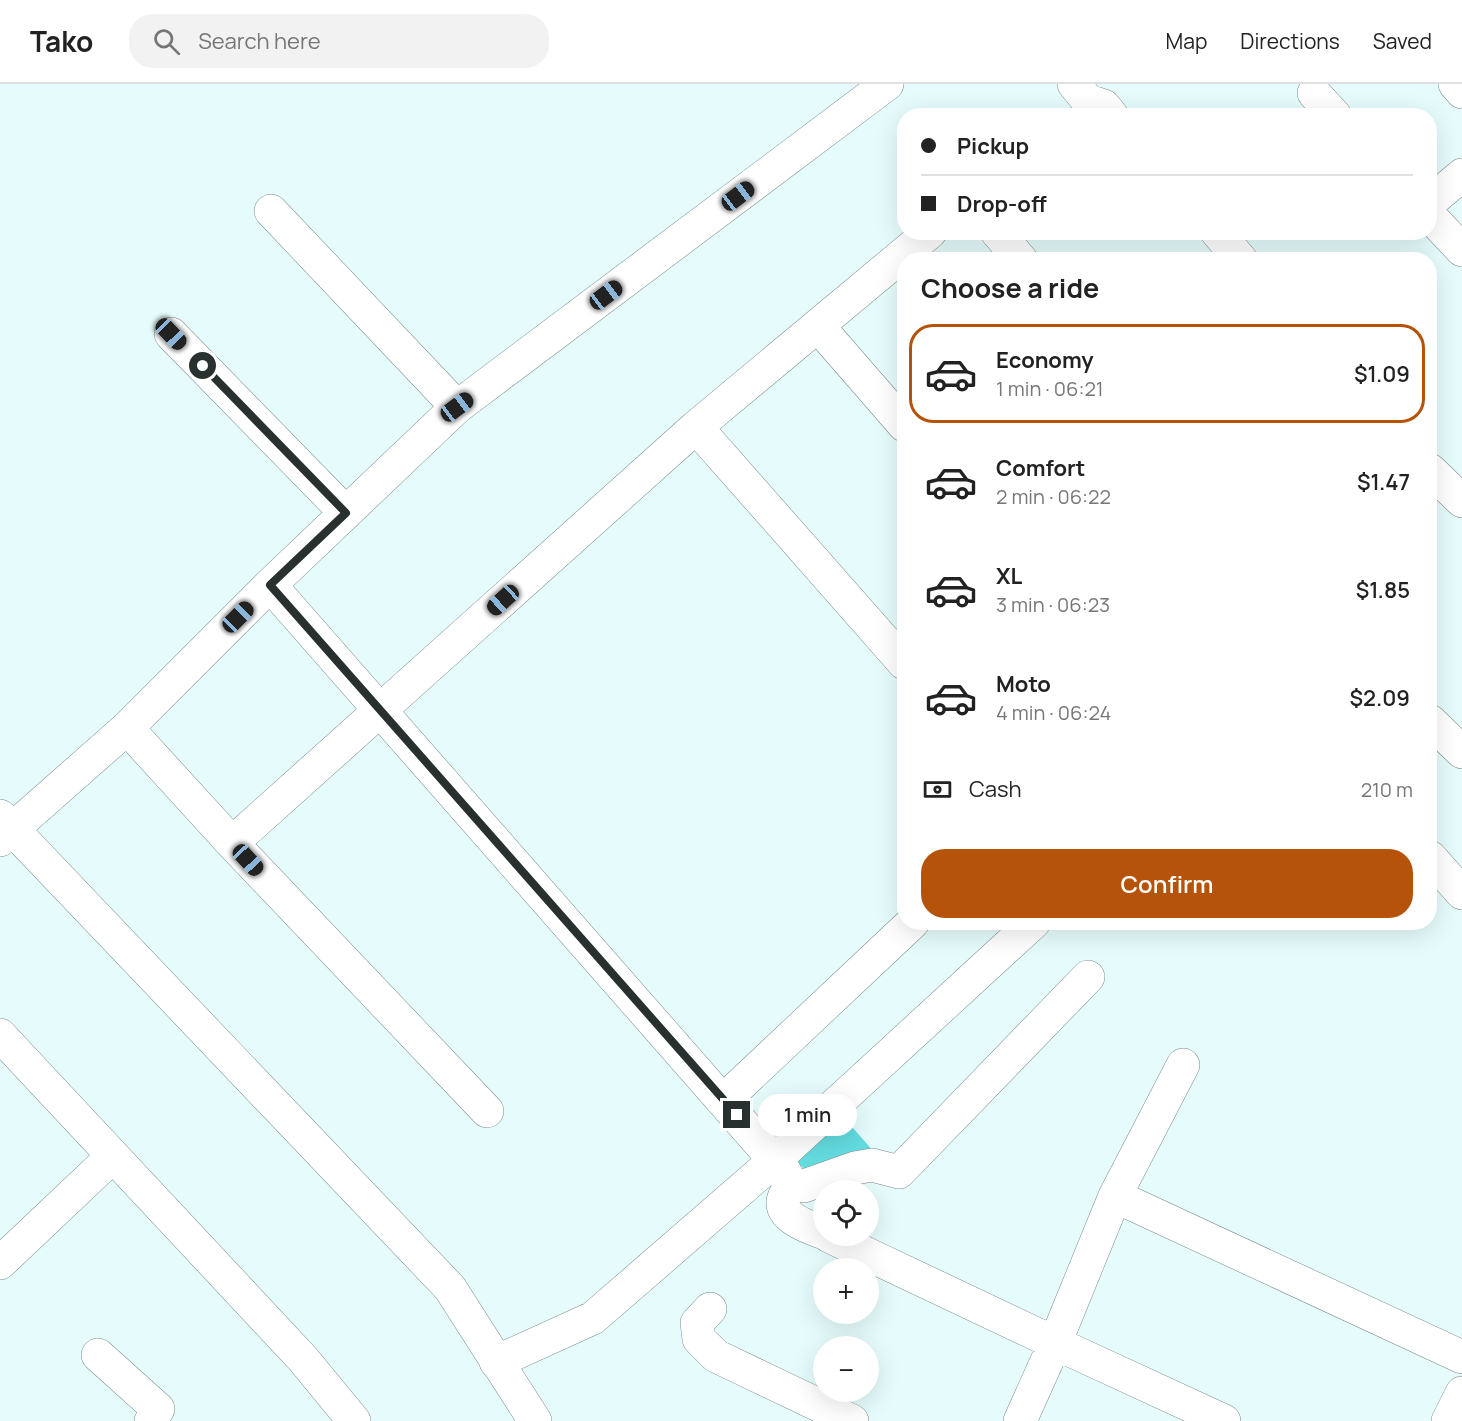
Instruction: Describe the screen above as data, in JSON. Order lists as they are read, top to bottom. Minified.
{"page":{"header":"Tako","search":"Search here","nav":["Map","Directions","Saved"],"banner":["Pickup","Drop-off"],"heading":"Choose a ride","list":[{"name":"Economy","note":"1 min · 06:21","value":"$1.09"},{"name":"Comfort","note":"2 min · 06:22","value":"$1.47"},{"name":"XL","note":"3 min · 06:23","value":"$1.85"},{"name":"Moto","note":"4 min · 06:24","value":"$2.09"}],"pay":["Cash","210 m"],"buttons":"Confirm","bubble":"1 min","map_buttons":["+","−"]}}
